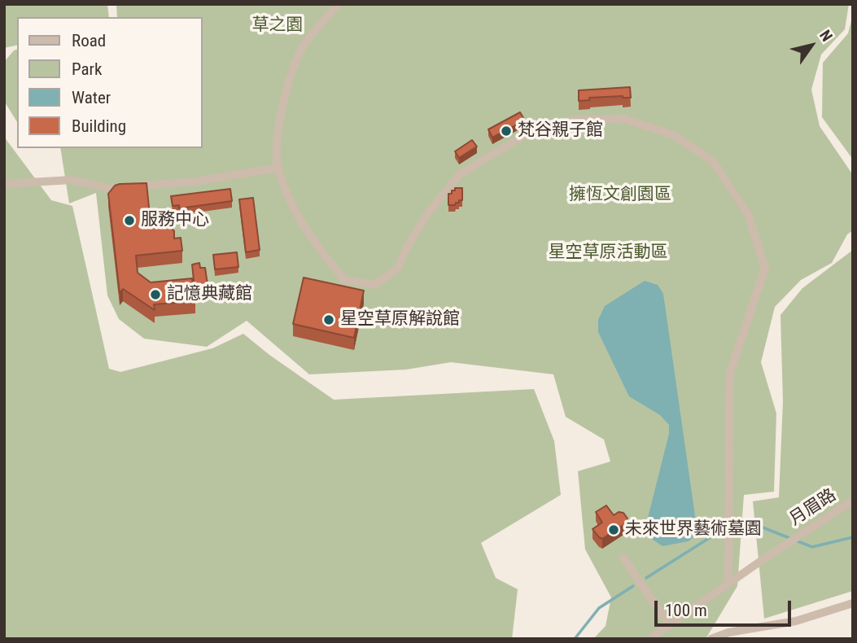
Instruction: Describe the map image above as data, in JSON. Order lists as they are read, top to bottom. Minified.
{"streets":{"street":["月眉路"]},"parks":["草之園","擁恆文創園區","星空草原活動區"],"places":["梵谷親子館","服務中心","記憶典藏館","星空草原解說館","未來世界藝術墓園"],"legend":["Road","Park","Water","Building"],"scale_bar":"100 m","north":"top right"}
